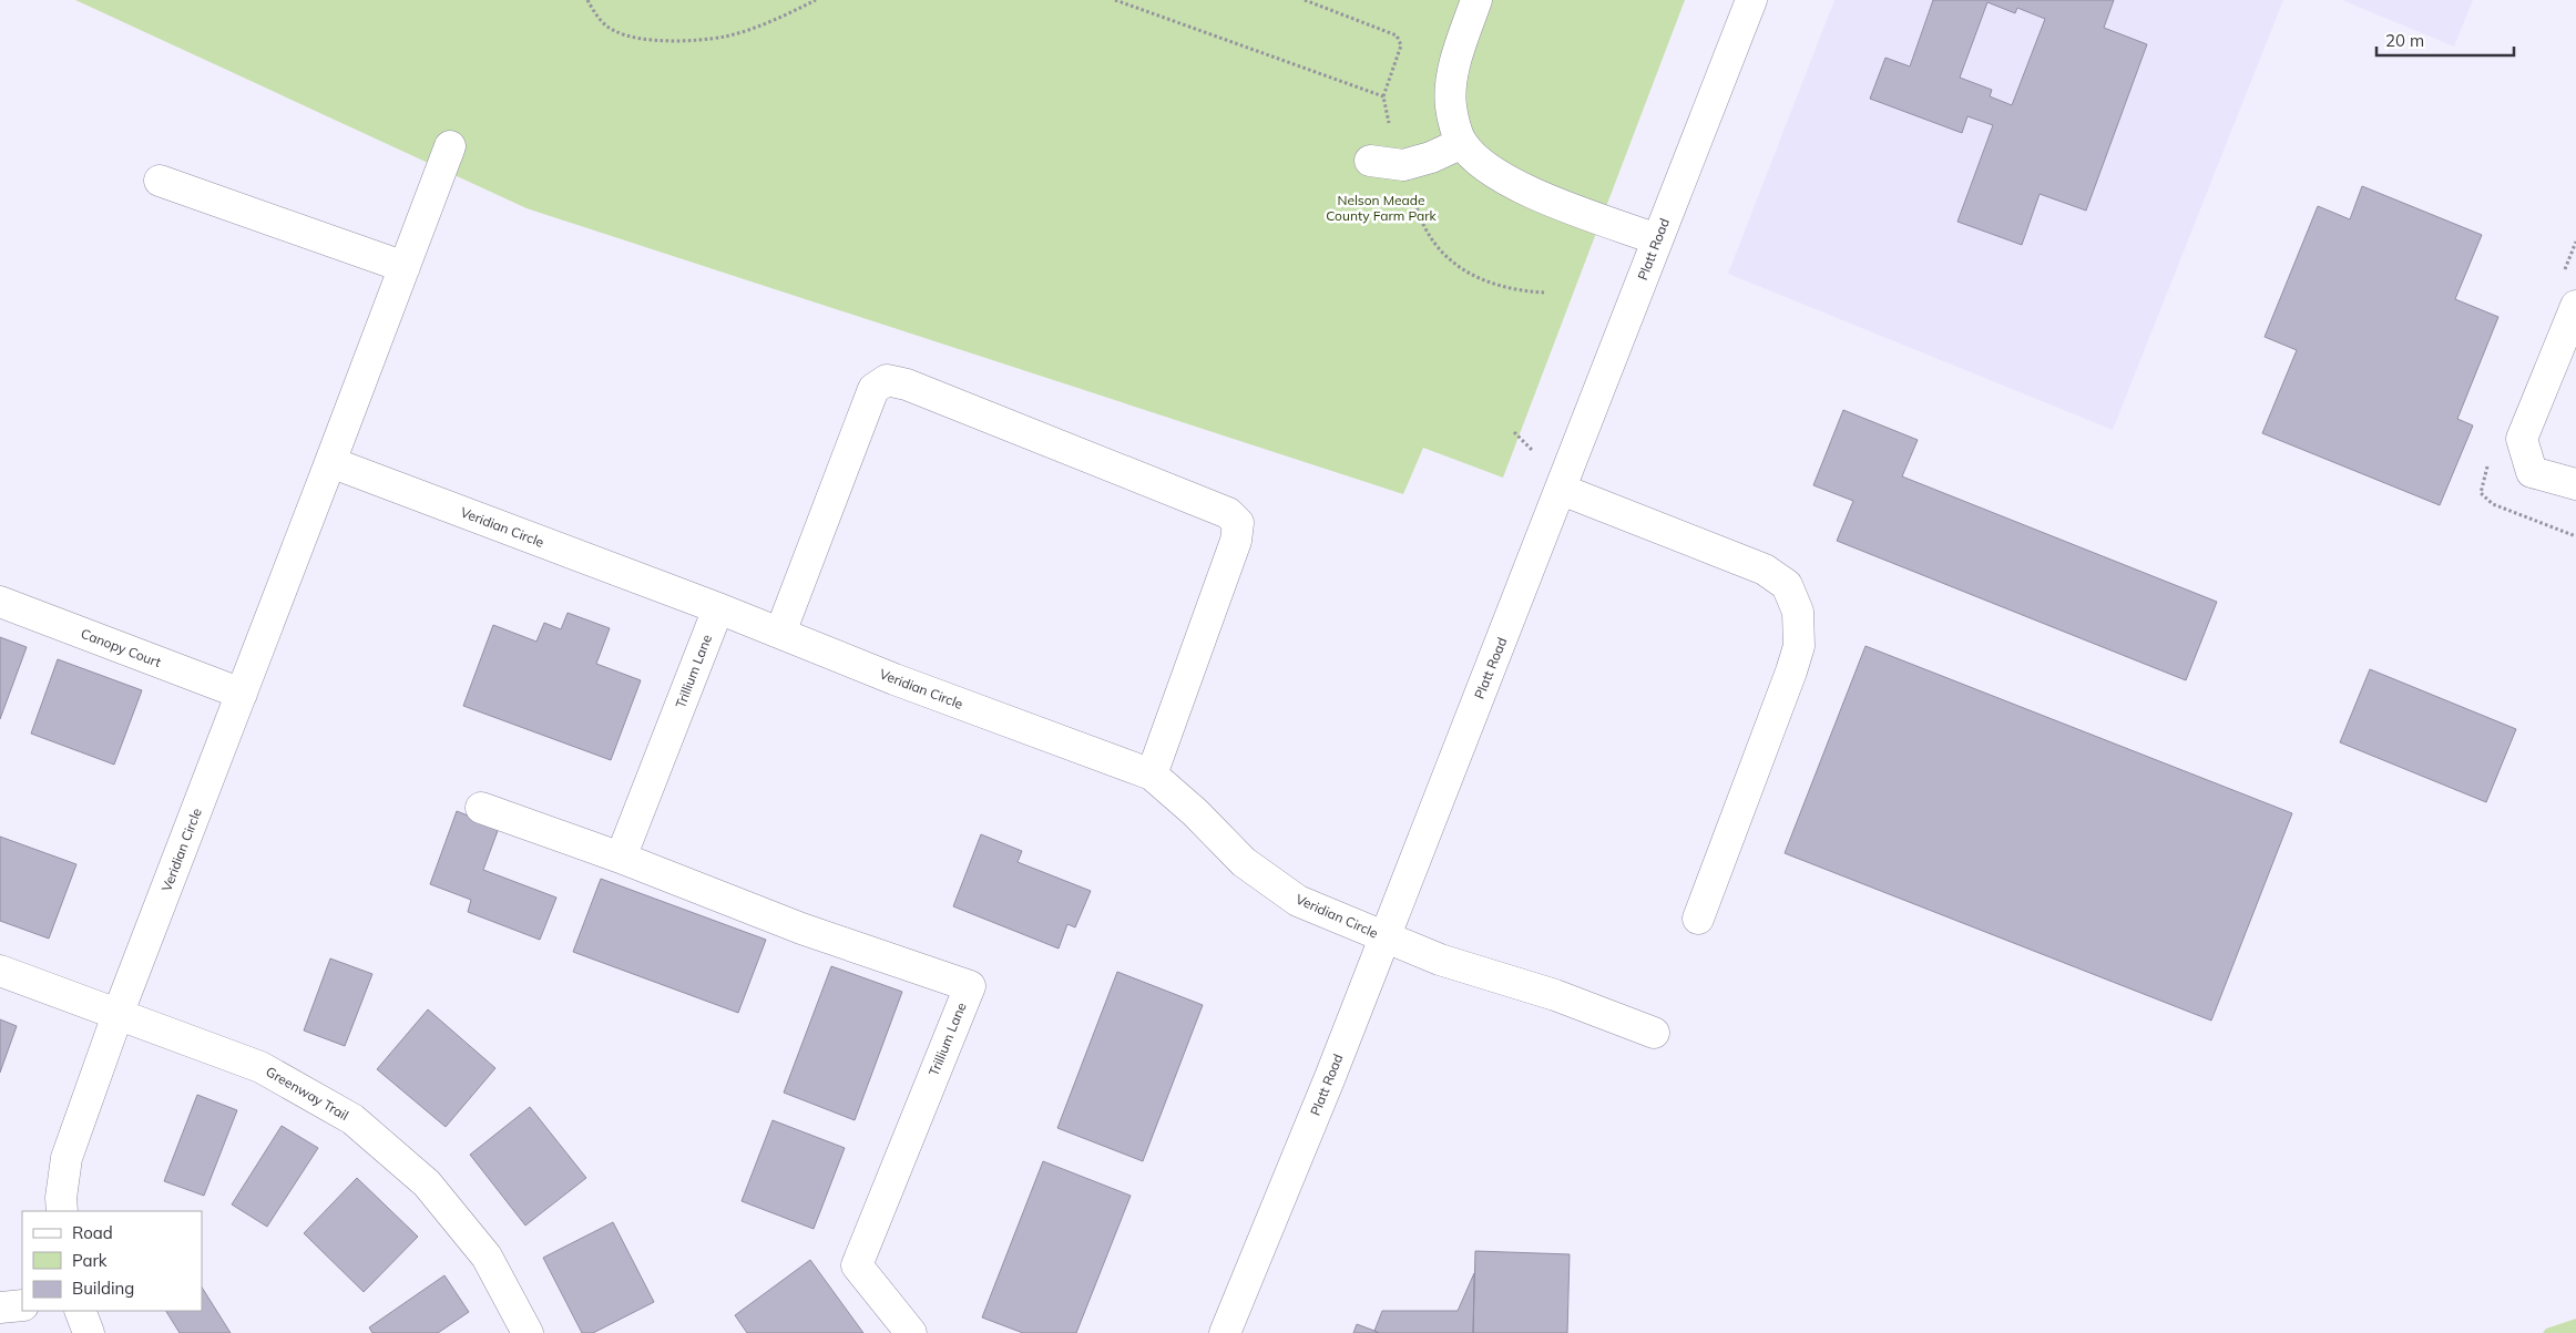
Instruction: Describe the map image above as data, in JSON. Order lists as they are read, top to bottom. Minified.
{"streets":{"street":["Platt Road","Veridian Circle","Canopy Court","Trillium Lane","Greenway Trail"]},"crossings":[["Platt Road","Veridian Circle"],["Veridian Circle","Canopy Court"],["Veridian Circle","Trillium Lane"],["Veridian Circle","Greenway Trail"]],"parks":["Nelson Meade County Farm Park"],"legend":["Road","Park","Building"],"scale_bar":"20 m"}
